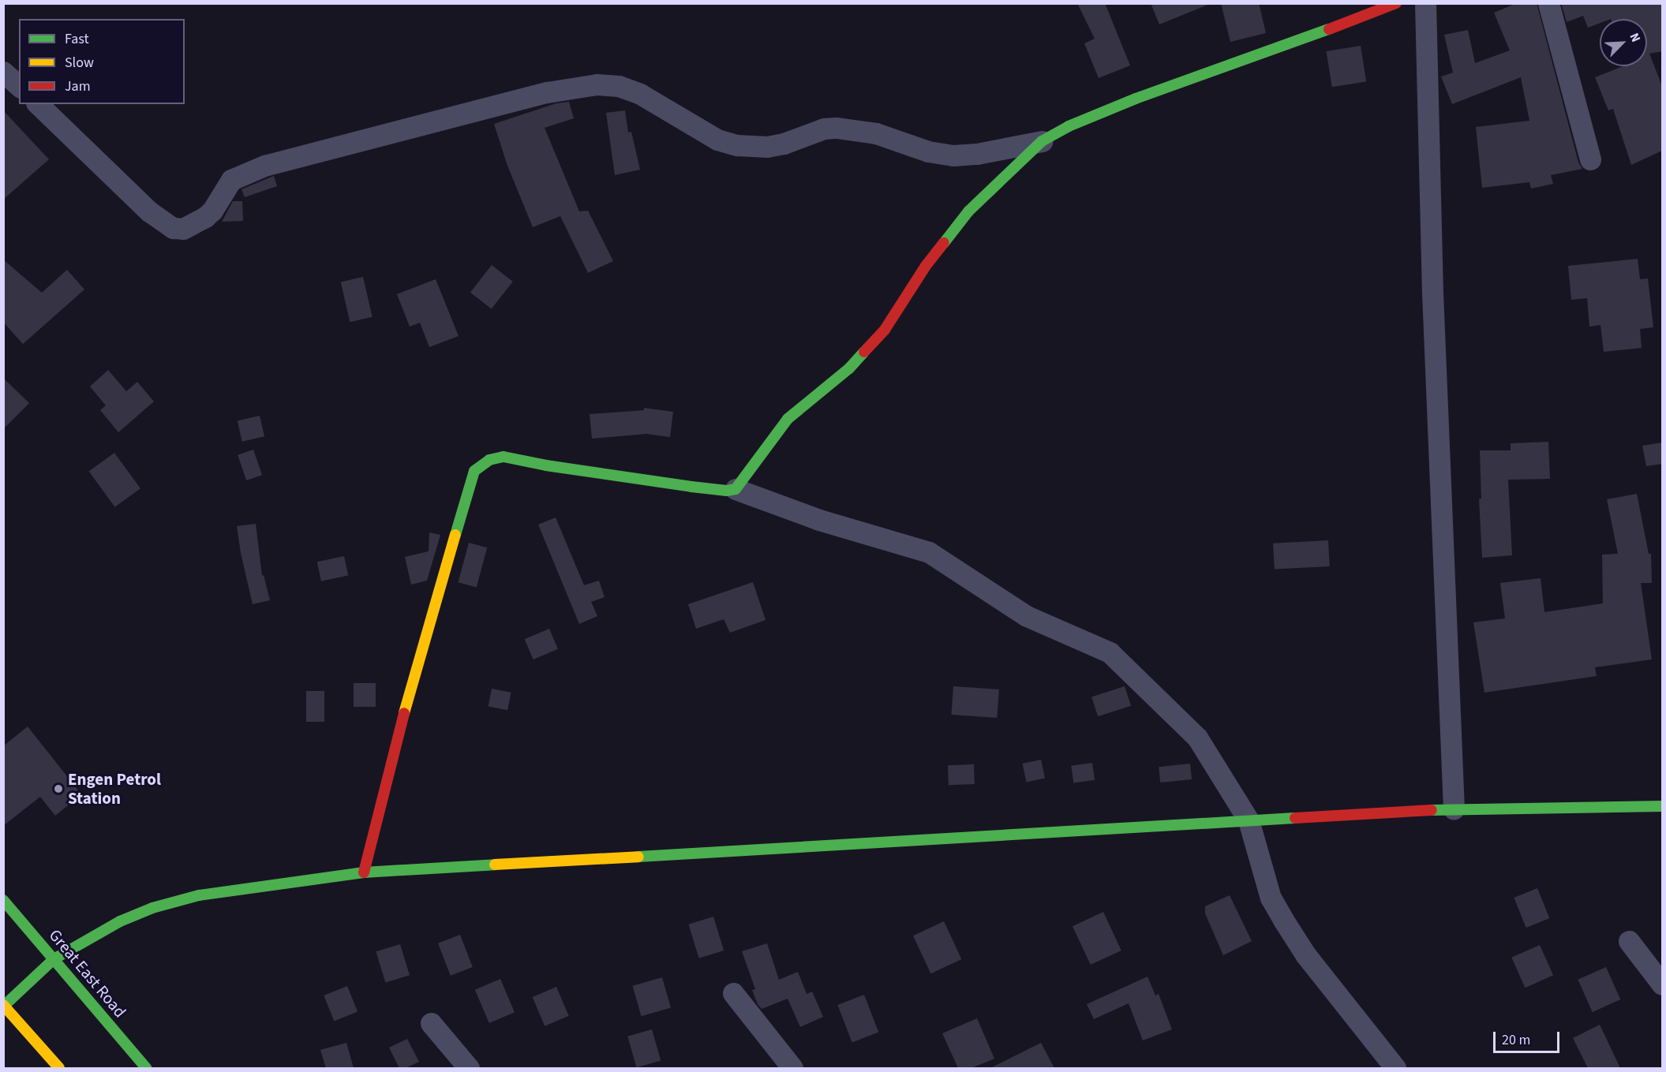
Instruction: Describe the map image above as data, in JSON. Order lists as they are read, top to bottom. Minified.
{"streets":{"street":["Great East Road"]},"places":["Engen Petrol Station"],"legend":["Fast","Slow","Jam"],"scale_bar":"20 m","north":"top right"}
